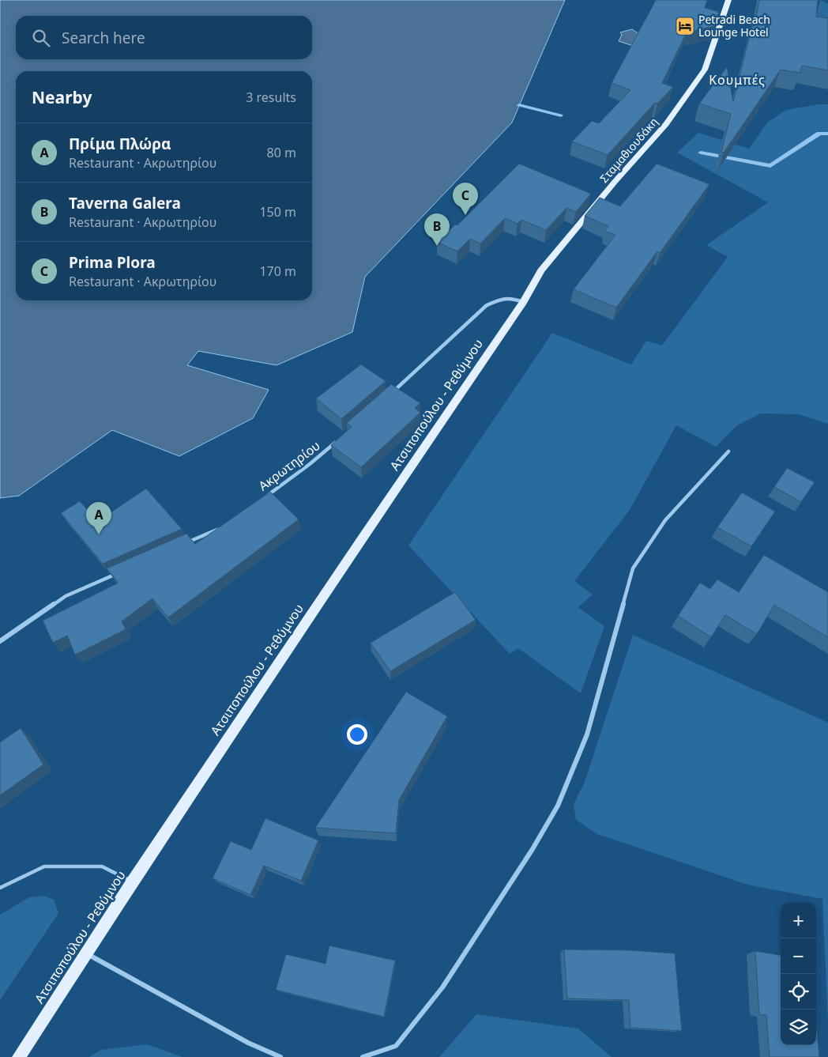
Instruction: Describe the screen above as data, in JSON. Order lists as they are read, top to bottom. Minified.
{"streets":{"main road":["Σταμαθιουδάκη","Ατσιποπούλου - Ρεθύμνου"],"street":["Ακρωτηρίου"]},"crossings":[["Σταμαθιουδάκη","Ατσιποπούλου - Ρεθύμνου"]],"districts":["Κουμπές"],"places":{"hotel":["Petradi Beach Lounge Hotel"]},"page":{"search":"Search here","heading":["Nearby","3 results"],"list":[{"mark":"A","name":"Πρίμα Πλώρα","note":"Restaurant · Ακρωτηρίου","value":"80 m"},{"mark":"B","name":"Taverna Galera","note":"Restaurant · Ακρωτηρίου","value":"150 m"},{"mark":"C","name":"Prima Plora","note":"Restaurant · Ακρωτηρίου","value":"170 m"}],"pins":["C","B","A"],"map_buttons":["+","−"]}}
